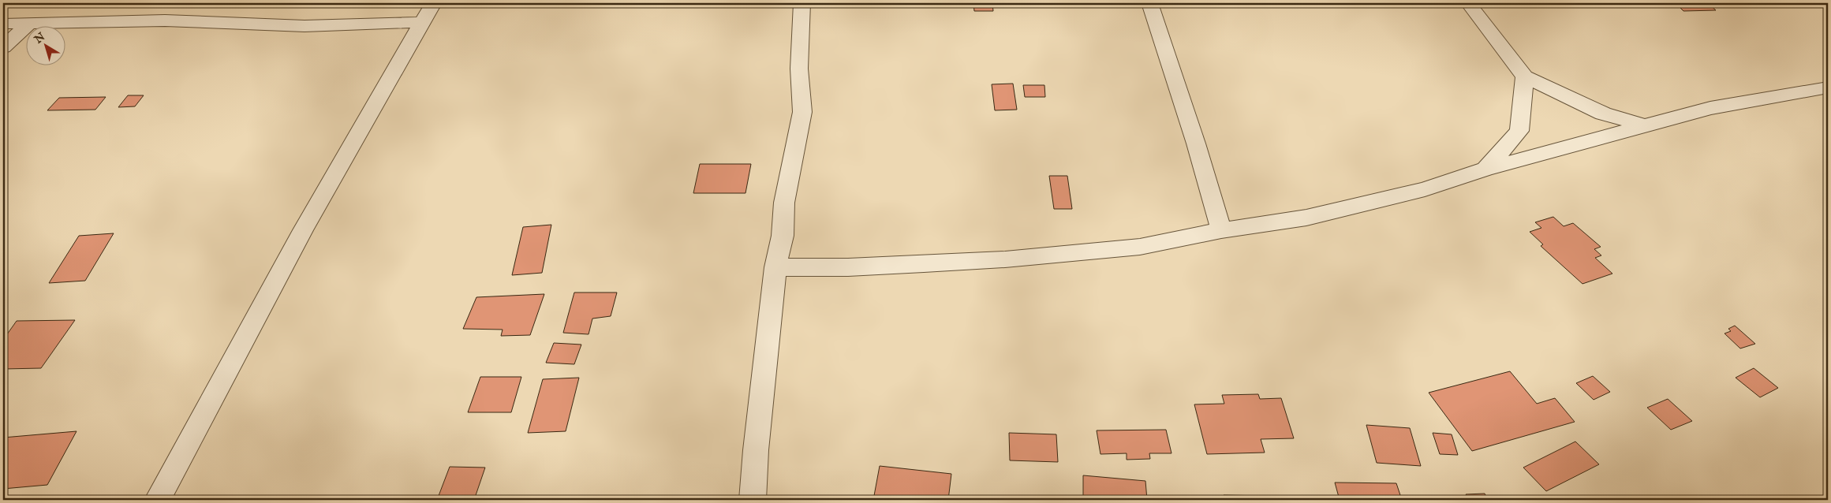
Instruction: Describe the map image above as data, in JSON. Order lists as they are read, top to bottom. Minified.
{"north":"top left"}
